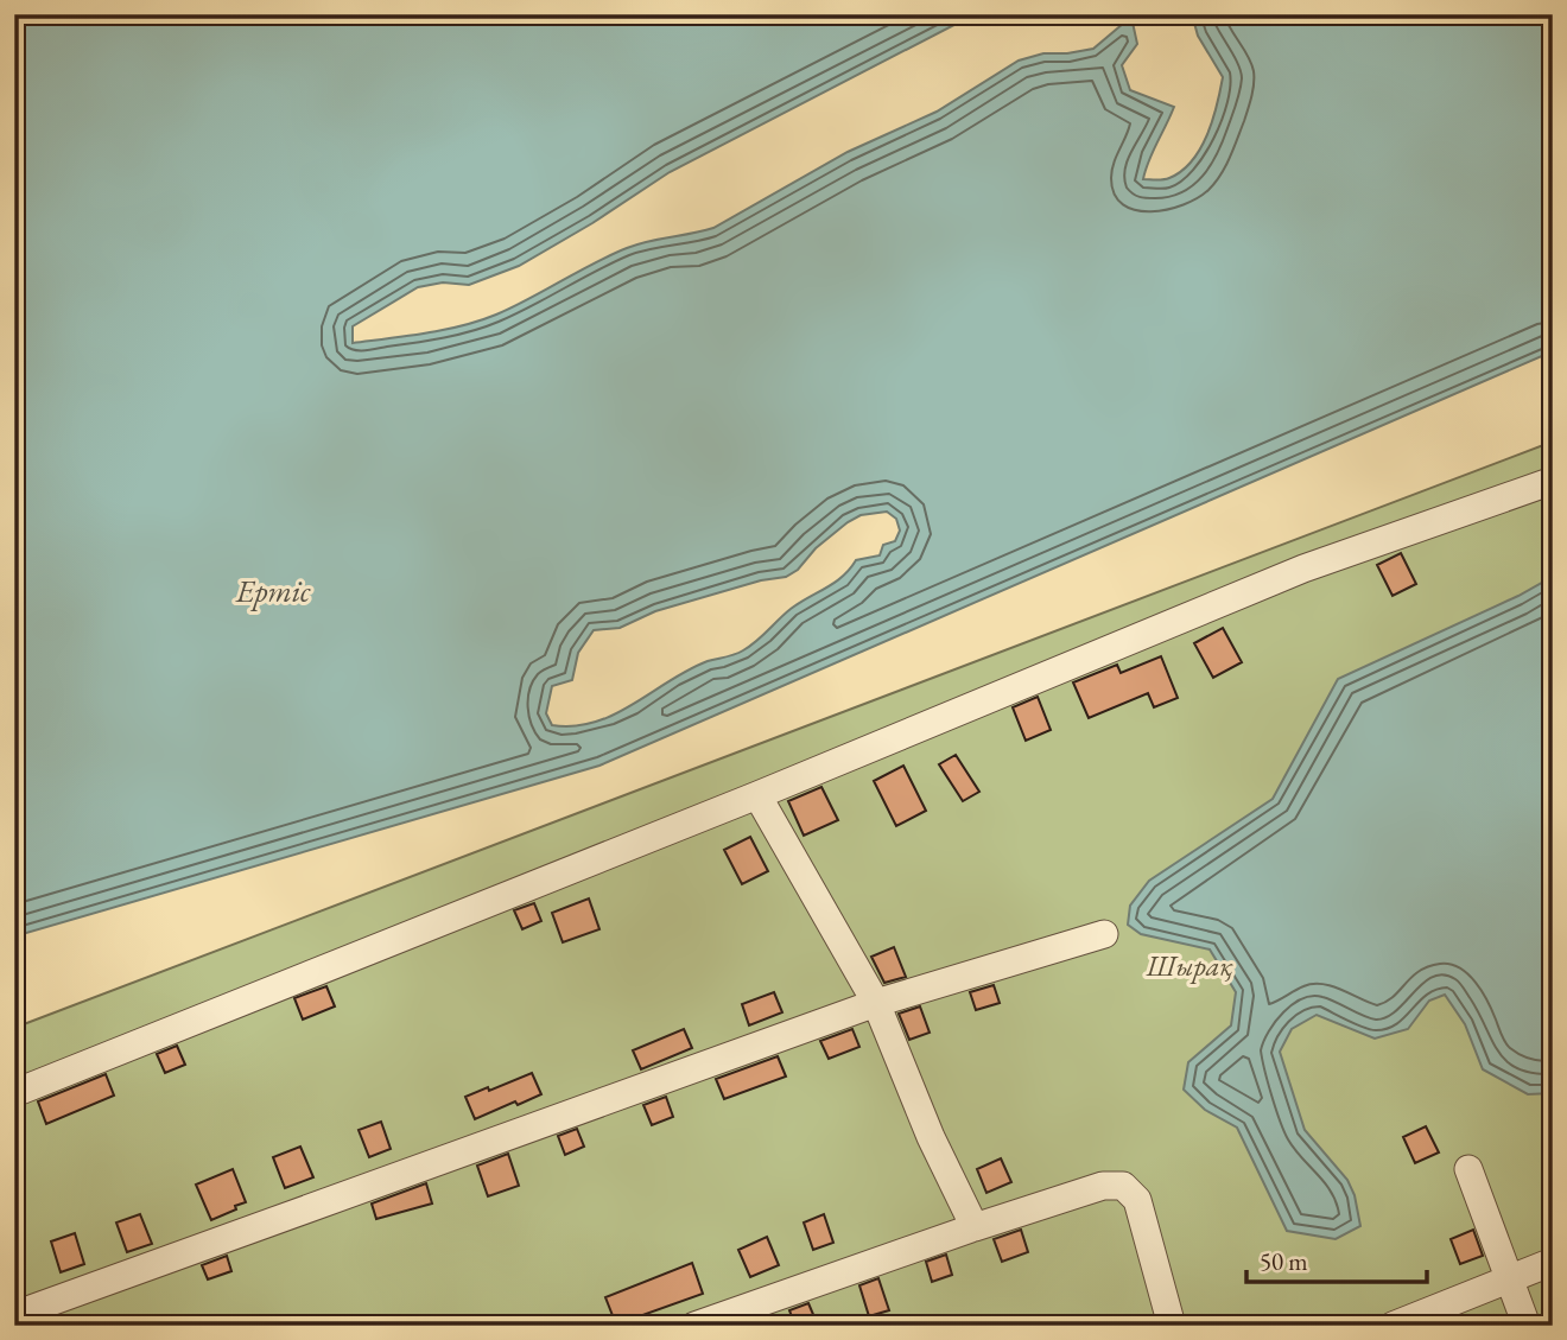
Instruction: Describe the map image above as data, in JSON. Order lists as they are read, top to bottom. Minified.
{"water":["Ертіс"],"parks":["Шырақ"],"scale_bar":"50 m"}
